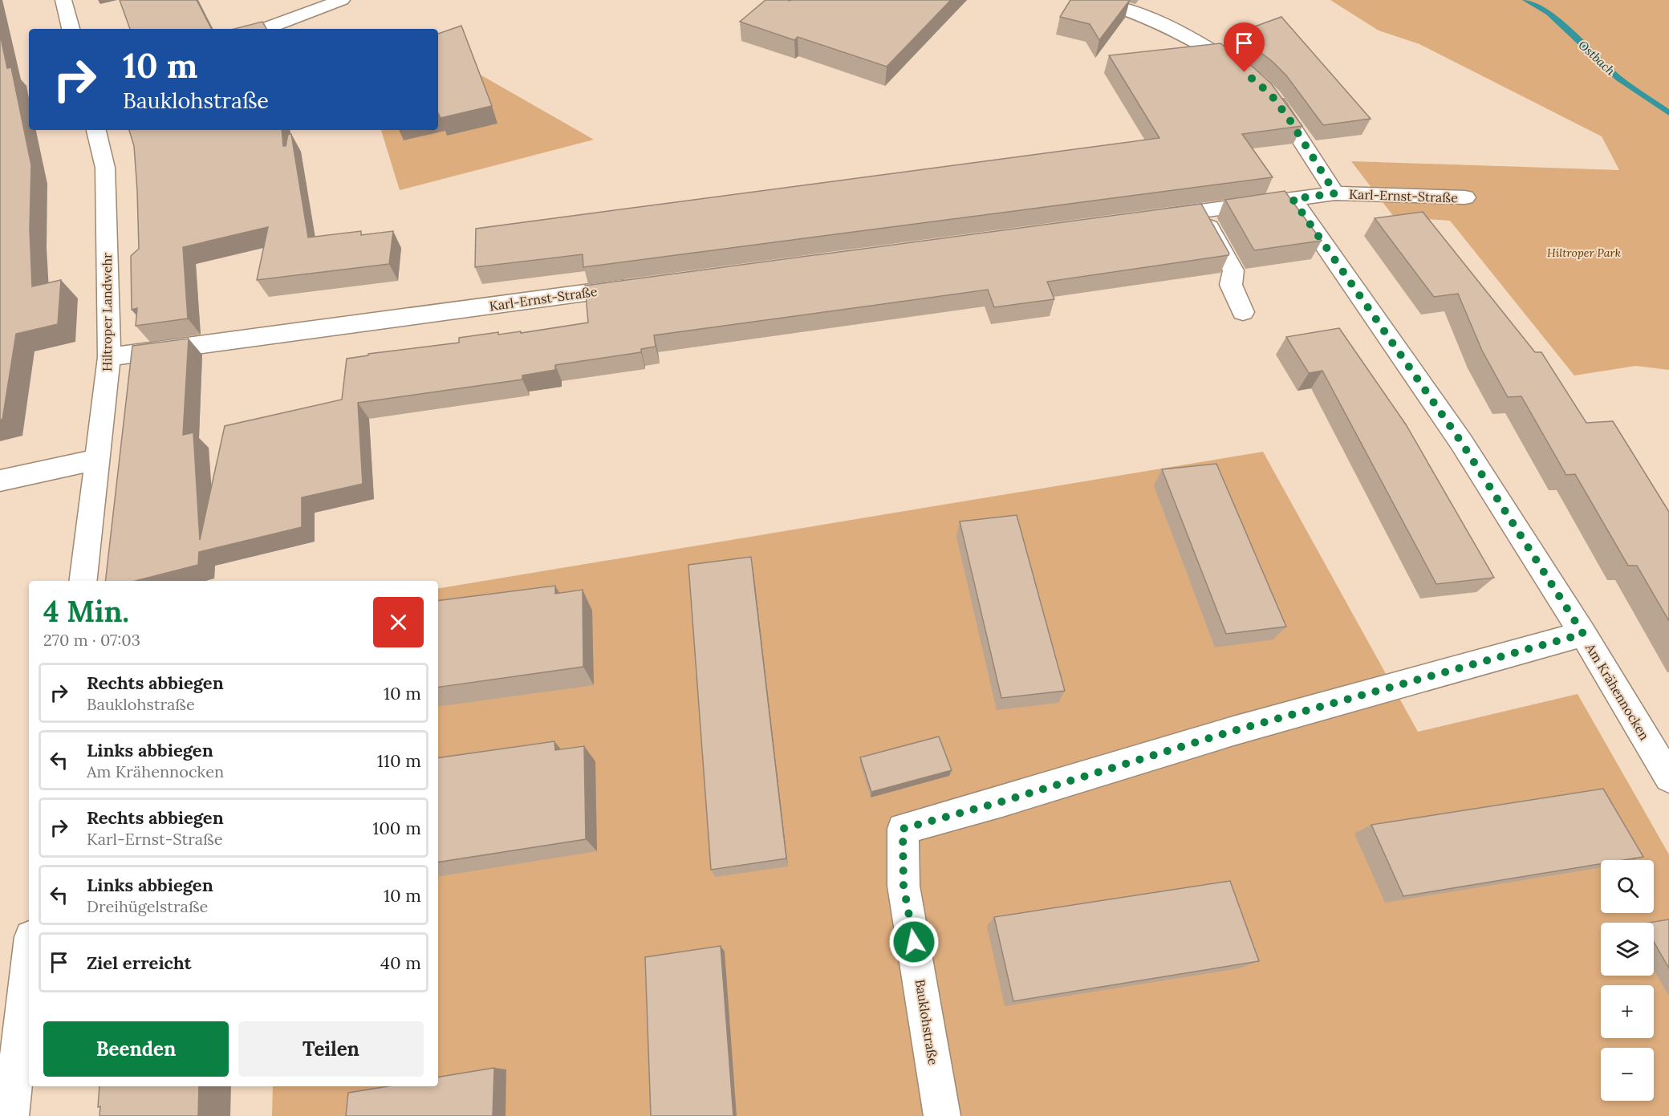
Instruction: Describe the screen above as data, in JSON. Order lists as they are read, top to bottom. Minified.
{"streets":{"street":["Karl-Ernst-Straße","Hiltroper Landwehr","Am Krähennocken","Bauklohstraße"]},"crossings":[["Karl-Ernst-Straße","Hiltroper Landwehr"],["Karl-Ernst-Straße","Am Krähennocken"],["Am Krähennocken","Bauklohstraße"]],"water":["Ostbach"],"parks":["Hiltroper Park"],"page":{"turn":["10 m","Bauklohstraße"],"heading":["4 Min.","270 m · 07:03"],"list":[{"name":"Rechts abbiegen","note":"Bauklohstraße","value":"10 m"},{"name":"Links abbiegen","note":"Am Krähennocken","value":"110 m"},{"name":"Rechts abbiegen","note":"Karl-Ernst-Straße","value":"100 m"},{"name":"Links abbiegen","note":"Dreihügelstraße","value":"10 m"},{"name":"Ziel erreicht","value":"40 m"}],"map_buttons":["+","−"],"buttons":["Beenden","Teilen"]}}
